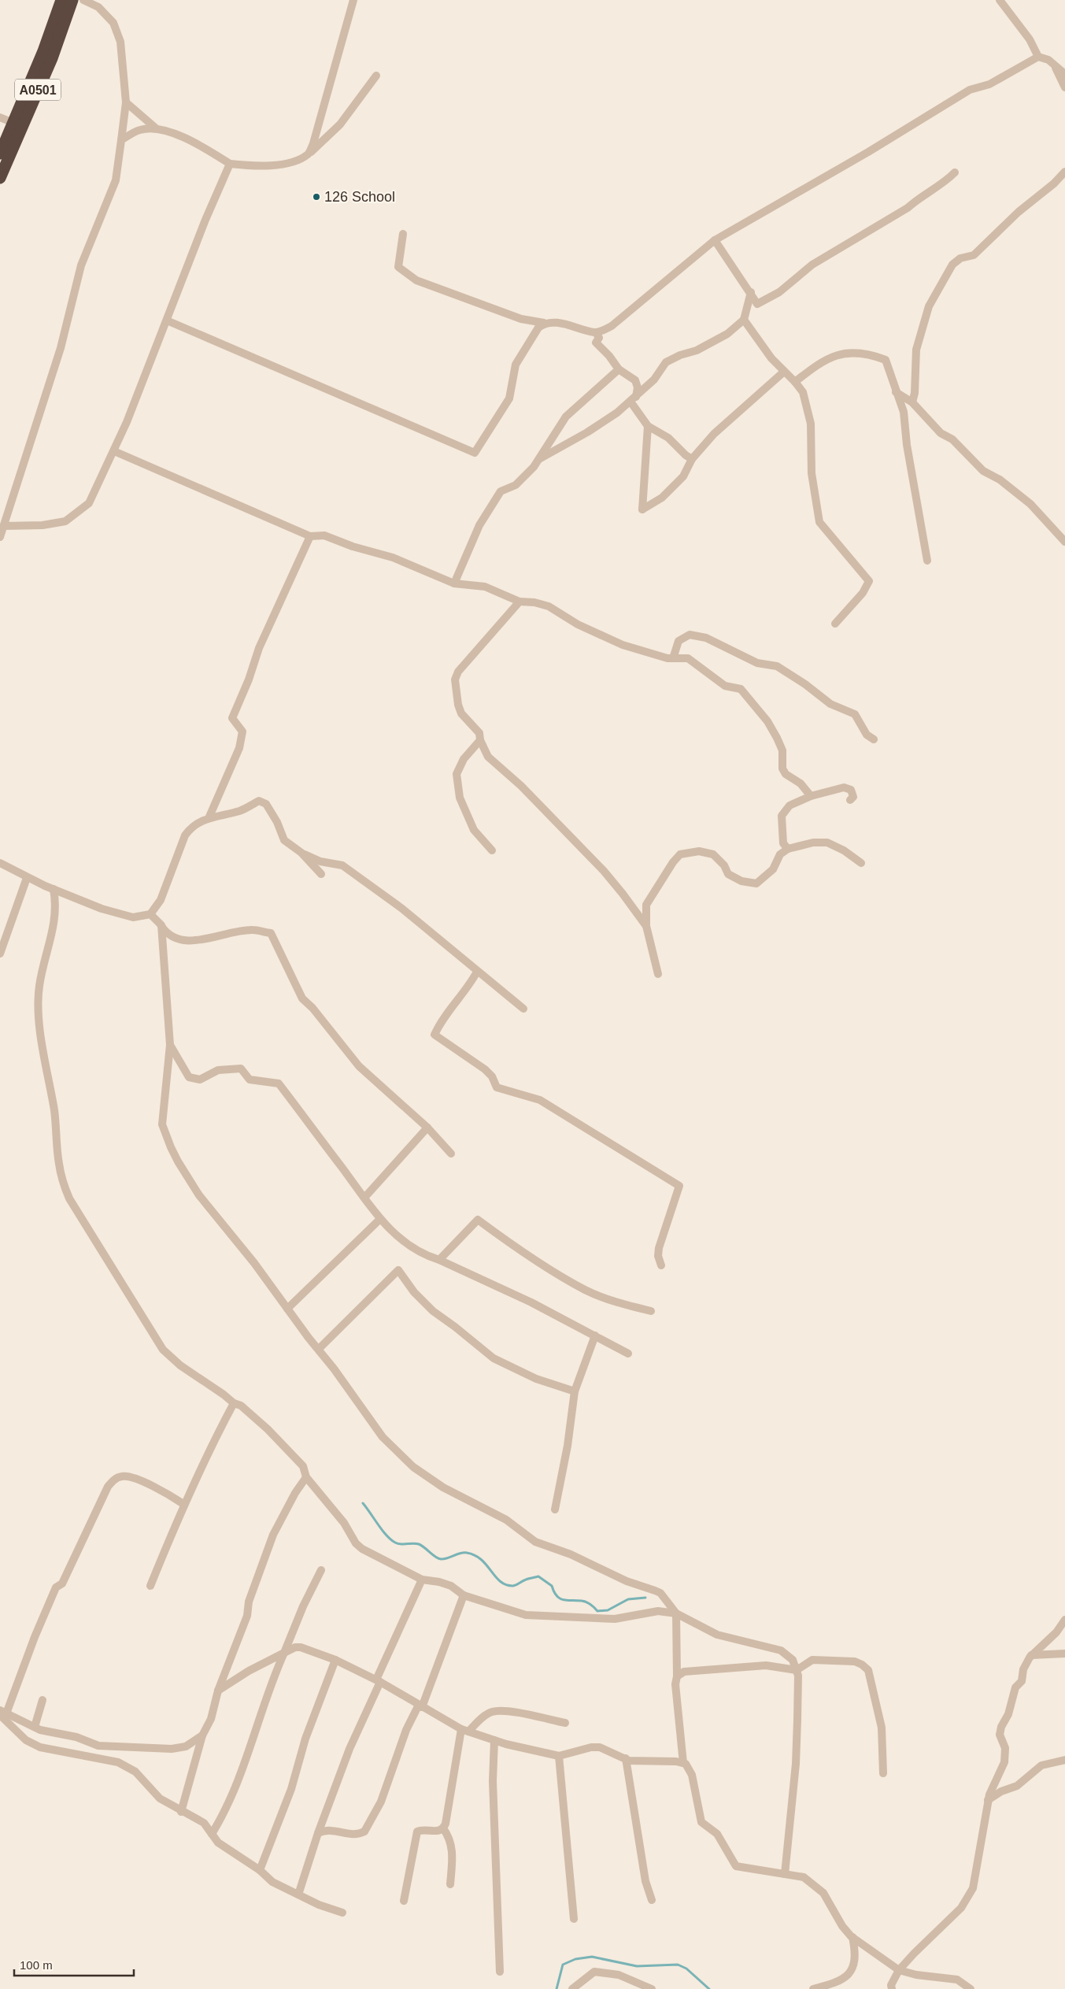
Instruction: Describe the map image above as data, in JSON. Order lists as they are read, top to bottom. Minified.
{"streets":{"highway":["A0501"]},"places":["126 School"],"scale_bar":"100 m"}
